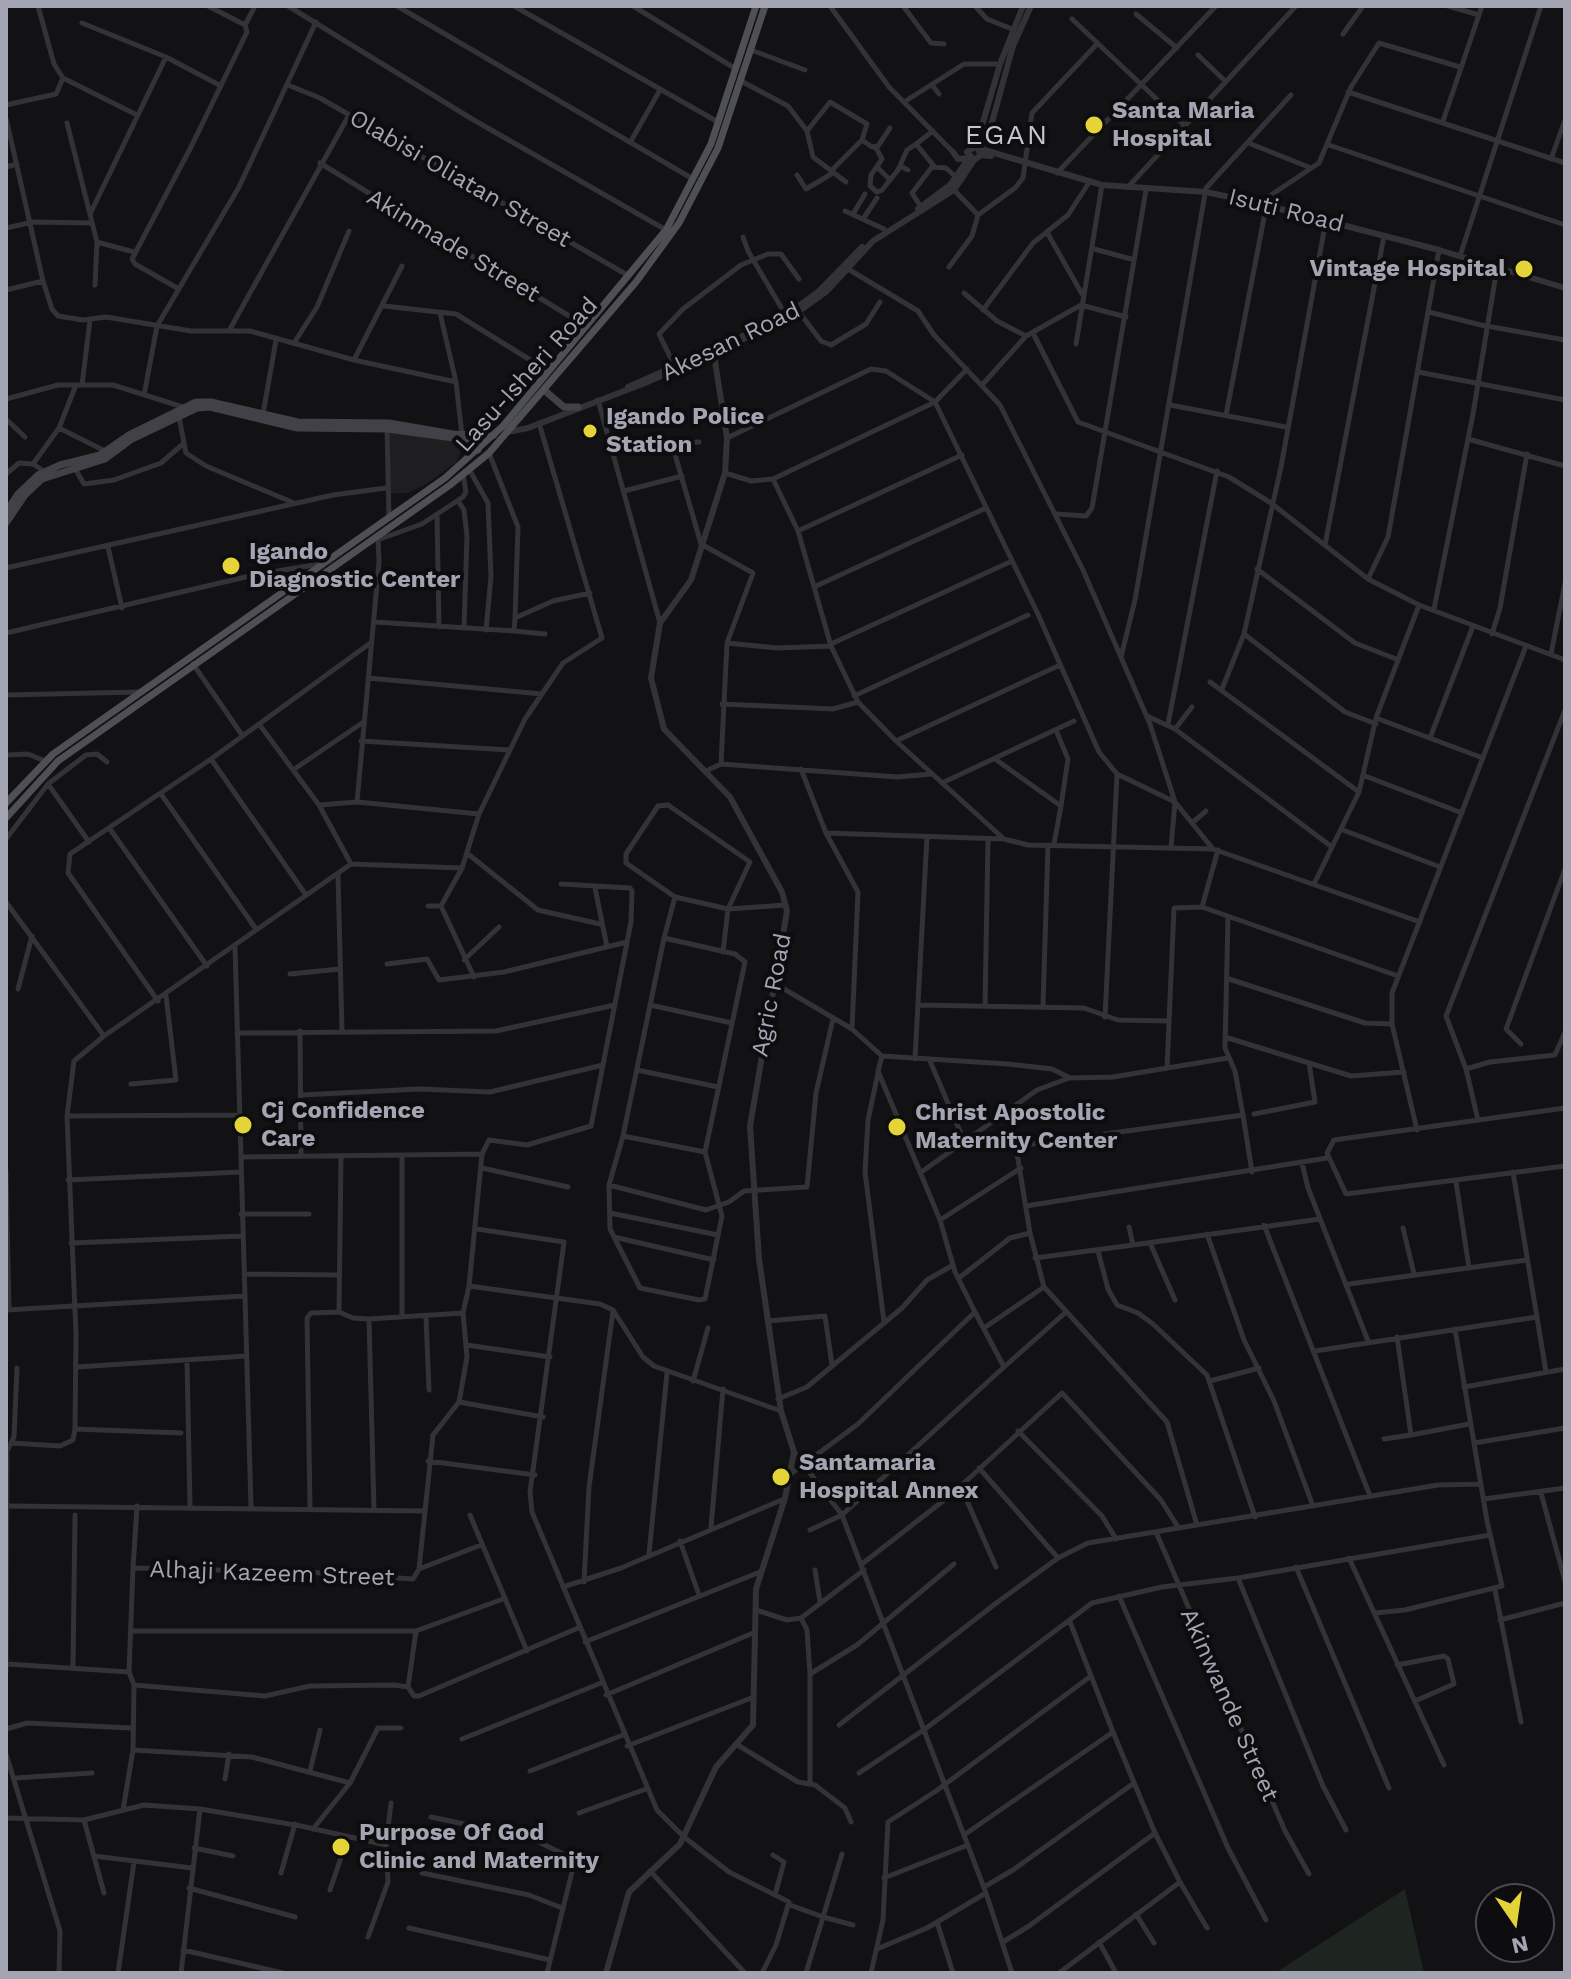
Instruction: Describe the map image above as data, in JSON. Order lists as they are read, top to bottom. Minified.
{"streets":{"main road":["Lasu-Isheri Road"],"street":["Olabisi Oliatan Street","Isuti Road","Akinmade Street","Akesan Road","Agric Road","Alhaji Kazeem Street","Akinwande Street"]},"crossings":[["Olabisi Oliatan Street","Lasu-Isheri Road"],["Akinmade Street","Lasu-Isheri Road"],["Akesan Road","Lasu-Isheri Road"],["Akesan Road","Agric Road"]],"districts":["EGAN"],"places":["Santa Maria Hospital","Vintage Hospital","Igando Police Station","Igando Diagnostic Center","Cj Confidence Care","Christ Apostolic Maternity Center","Santamaria Hospital Annex","Purpose Of God Clinic and Maternity"],"north":"bottom"}
